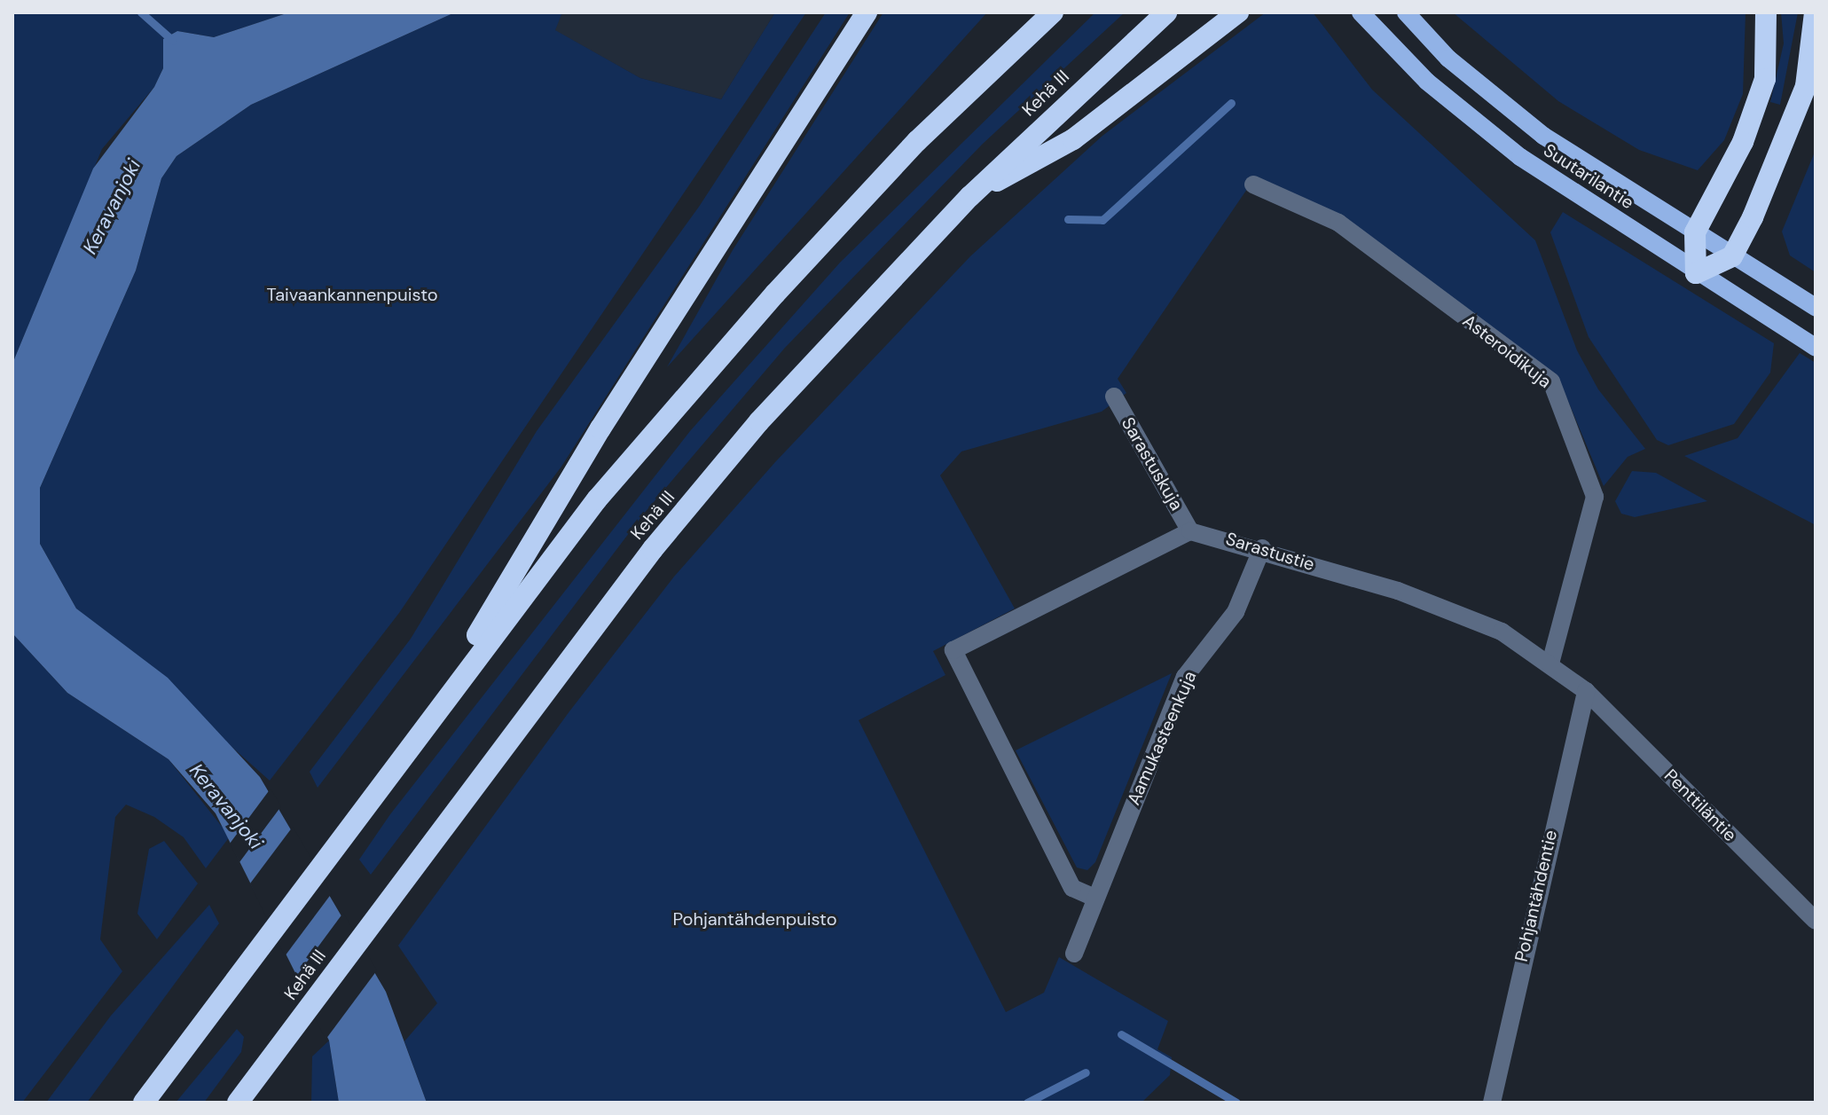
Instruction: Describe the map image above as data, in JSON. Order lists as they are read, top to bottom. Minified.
{"streets":{"highway":["Kehä III"],"main road":["Suutarilantie"],"street":["Asteroidikuja","Sarastuskuja","Sarastustie","Aamukasteenkuja","Penttiläntie","Pohjantähdentie"]},"crossings":[["Asteroidikuja","Sarastustie"],["Sarastuskuja","Sarastustie"],["Sarastustie","Aamukasteenkuja"],["Sarastustie","Penttiläntie"],["Sarastustie","Pohjantähdentie"],["Penttiläntie","Pohjantähdentie"]],"water":["Keravanjoki"],"parks":["Taivaankannenpuisto","Pohjantähdenpuisto"]}
